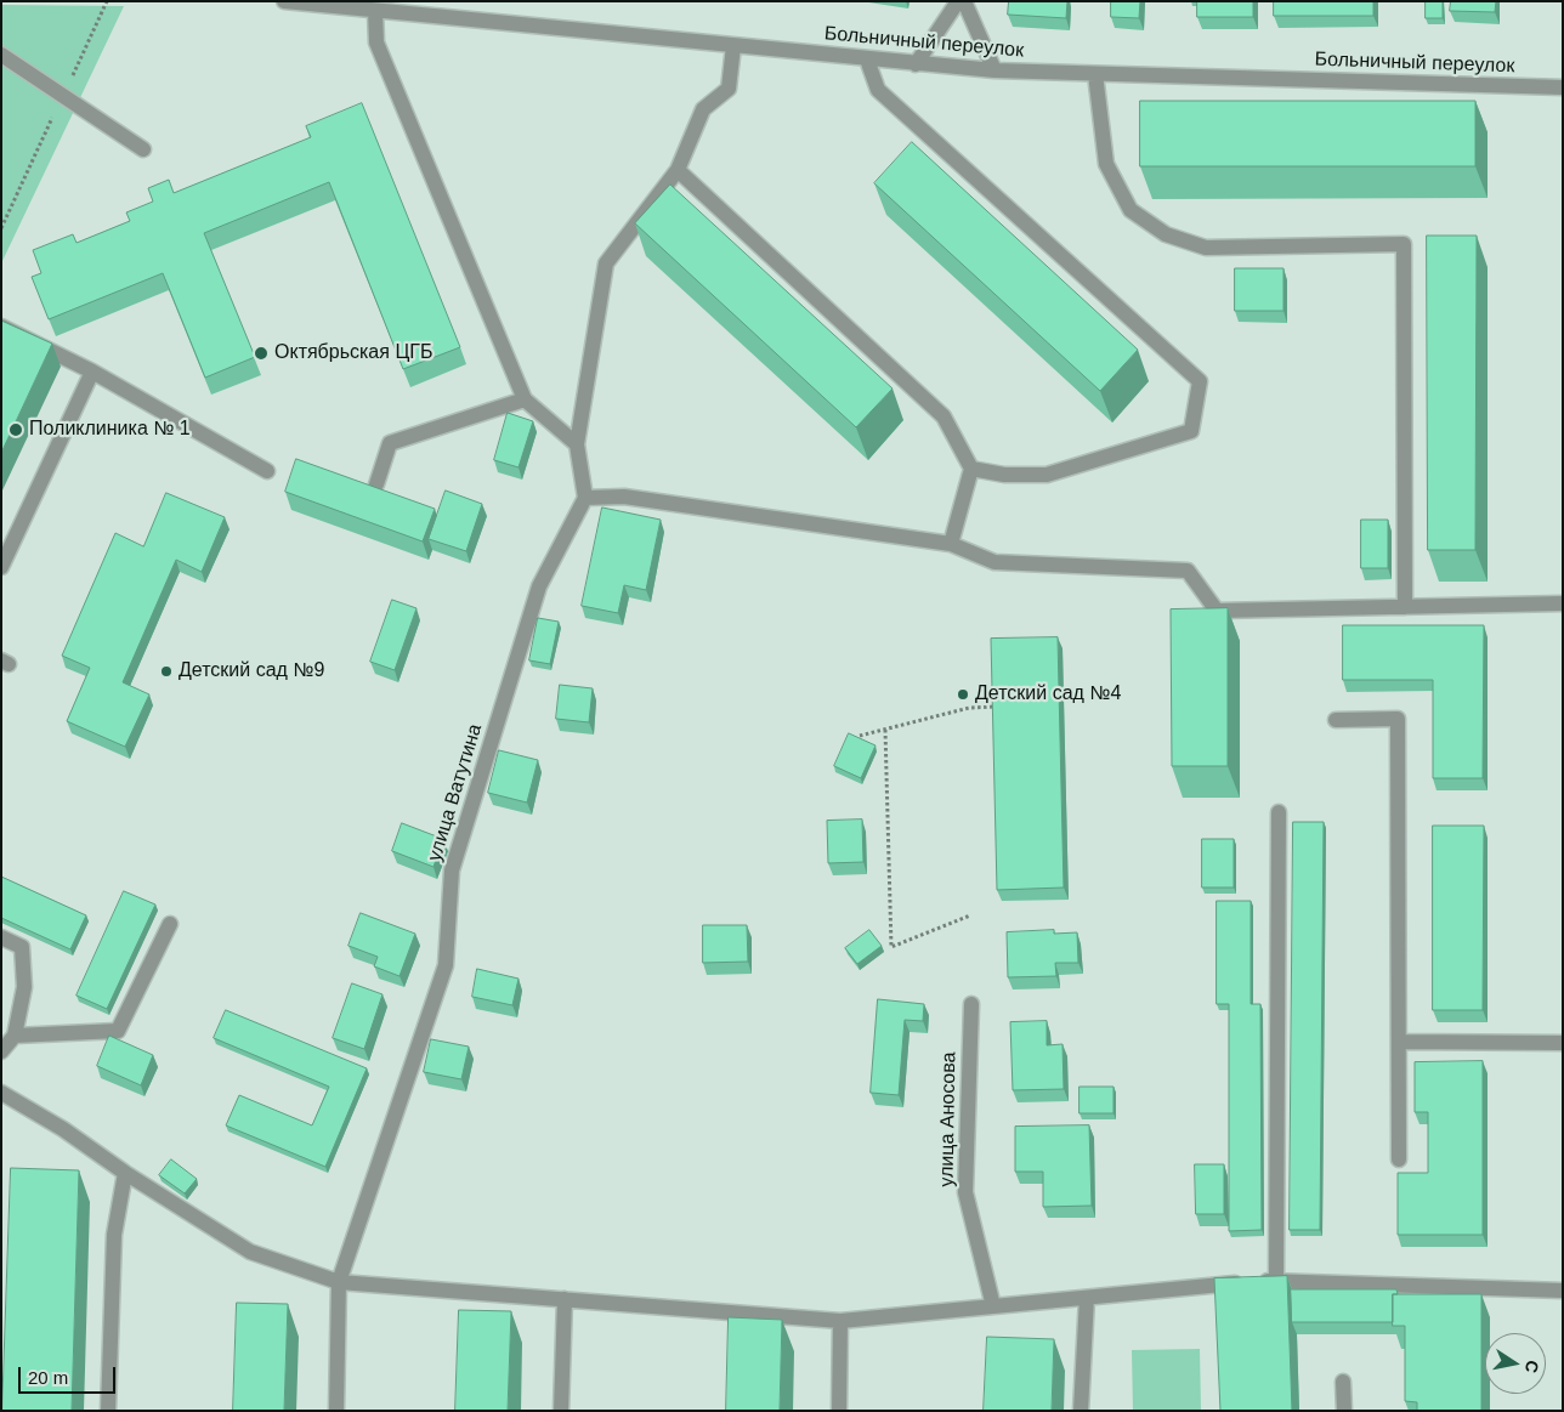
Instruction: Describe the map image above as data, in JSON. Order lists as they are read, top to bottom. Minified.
{"streets":{"street":["Больничный переулок","улица Ватутина","улица Аносова"]},"places":["Октябрьская ЦГБ","Поликлиника № 1","Детский сад №9","Детский сад №4"],"scale_bar":"20 m","north":"right"}
